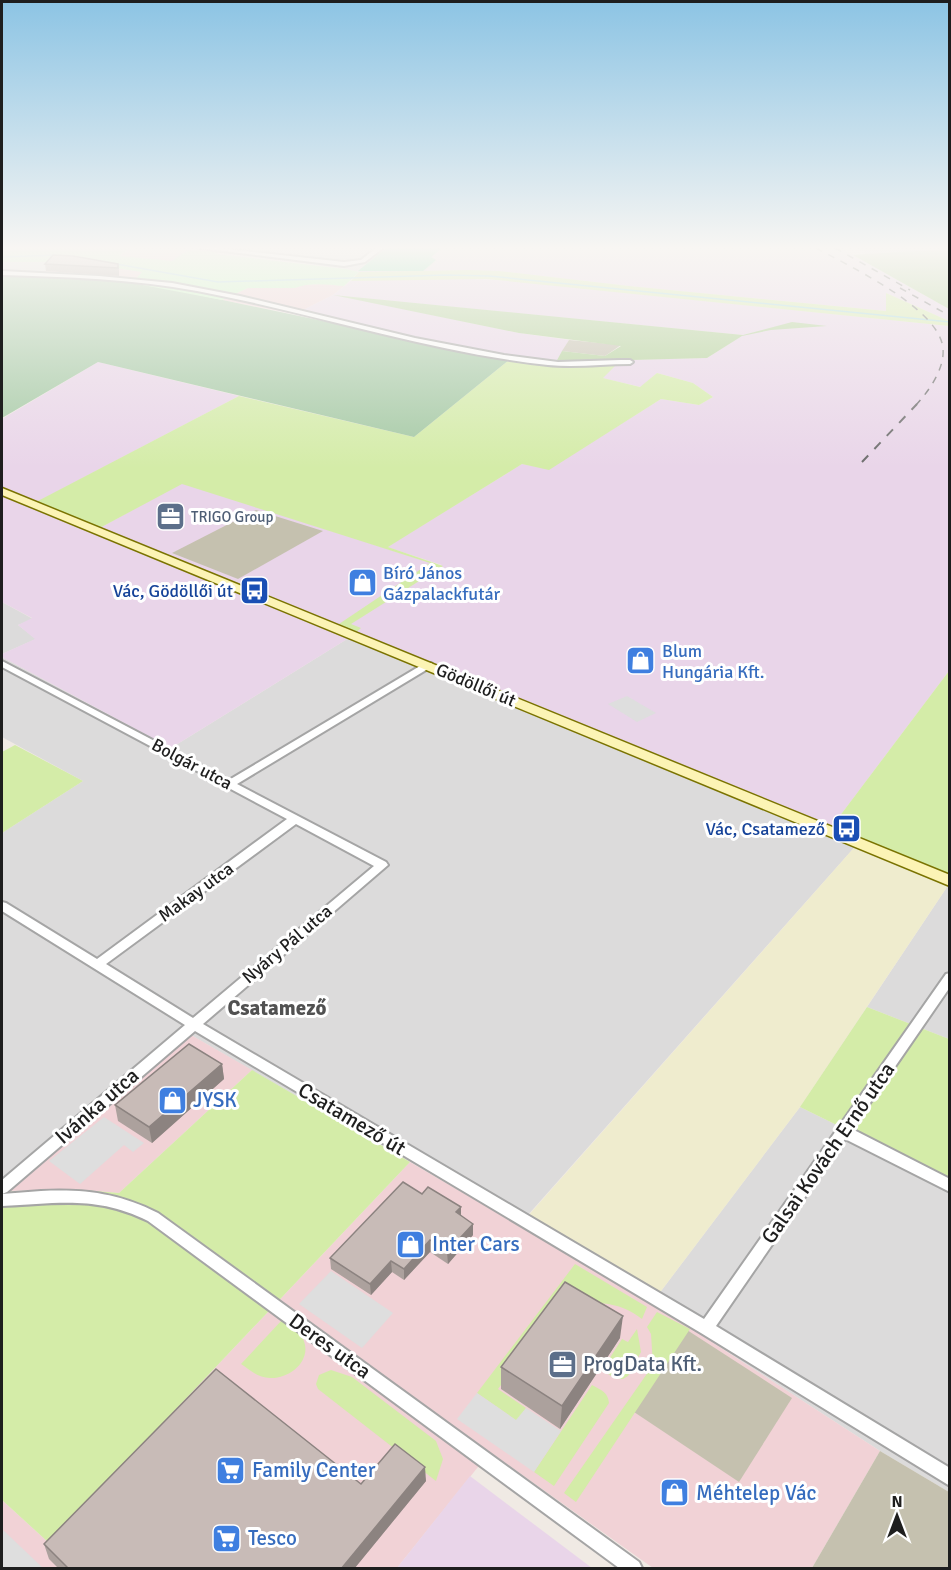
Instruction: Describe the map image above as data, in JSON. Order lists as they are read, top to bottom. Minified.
{"streets":{"main road":["Gödöllői út"],"street":["Bolgár utca","Makay utca","Nyáry Pál utca","Ivánka utca","Csatamező út","Galsai Kovách Ernő utca","Deres utca"]},"crossings":[["Bolgár utca","Makay utca"],["Bolgár utca","Nyáry Pál utca"],["Makay utca","Csatamező út"],["Nyáry Pál utca","Ivánka utca"],["Nyáry Pál utca","Csatamező út"],["Ivánka utca","Csatamező út"],["Csatamező út","Galsai Kovách Ernő utca"]],"districts":["Csatamező"],"places":{"office":["TRIGO Group","ProgData Kft."],"shop":["Bíró János Gázpalackfutár","Blum Hungária Kft.","JYSK","Inter Cars","Méhtelep Vác"],"bus stop":["Vác, Gödöllői út","Vác, Csatamező"],"supermarket":["Family Center","Tesco"]},"north":"top"}
